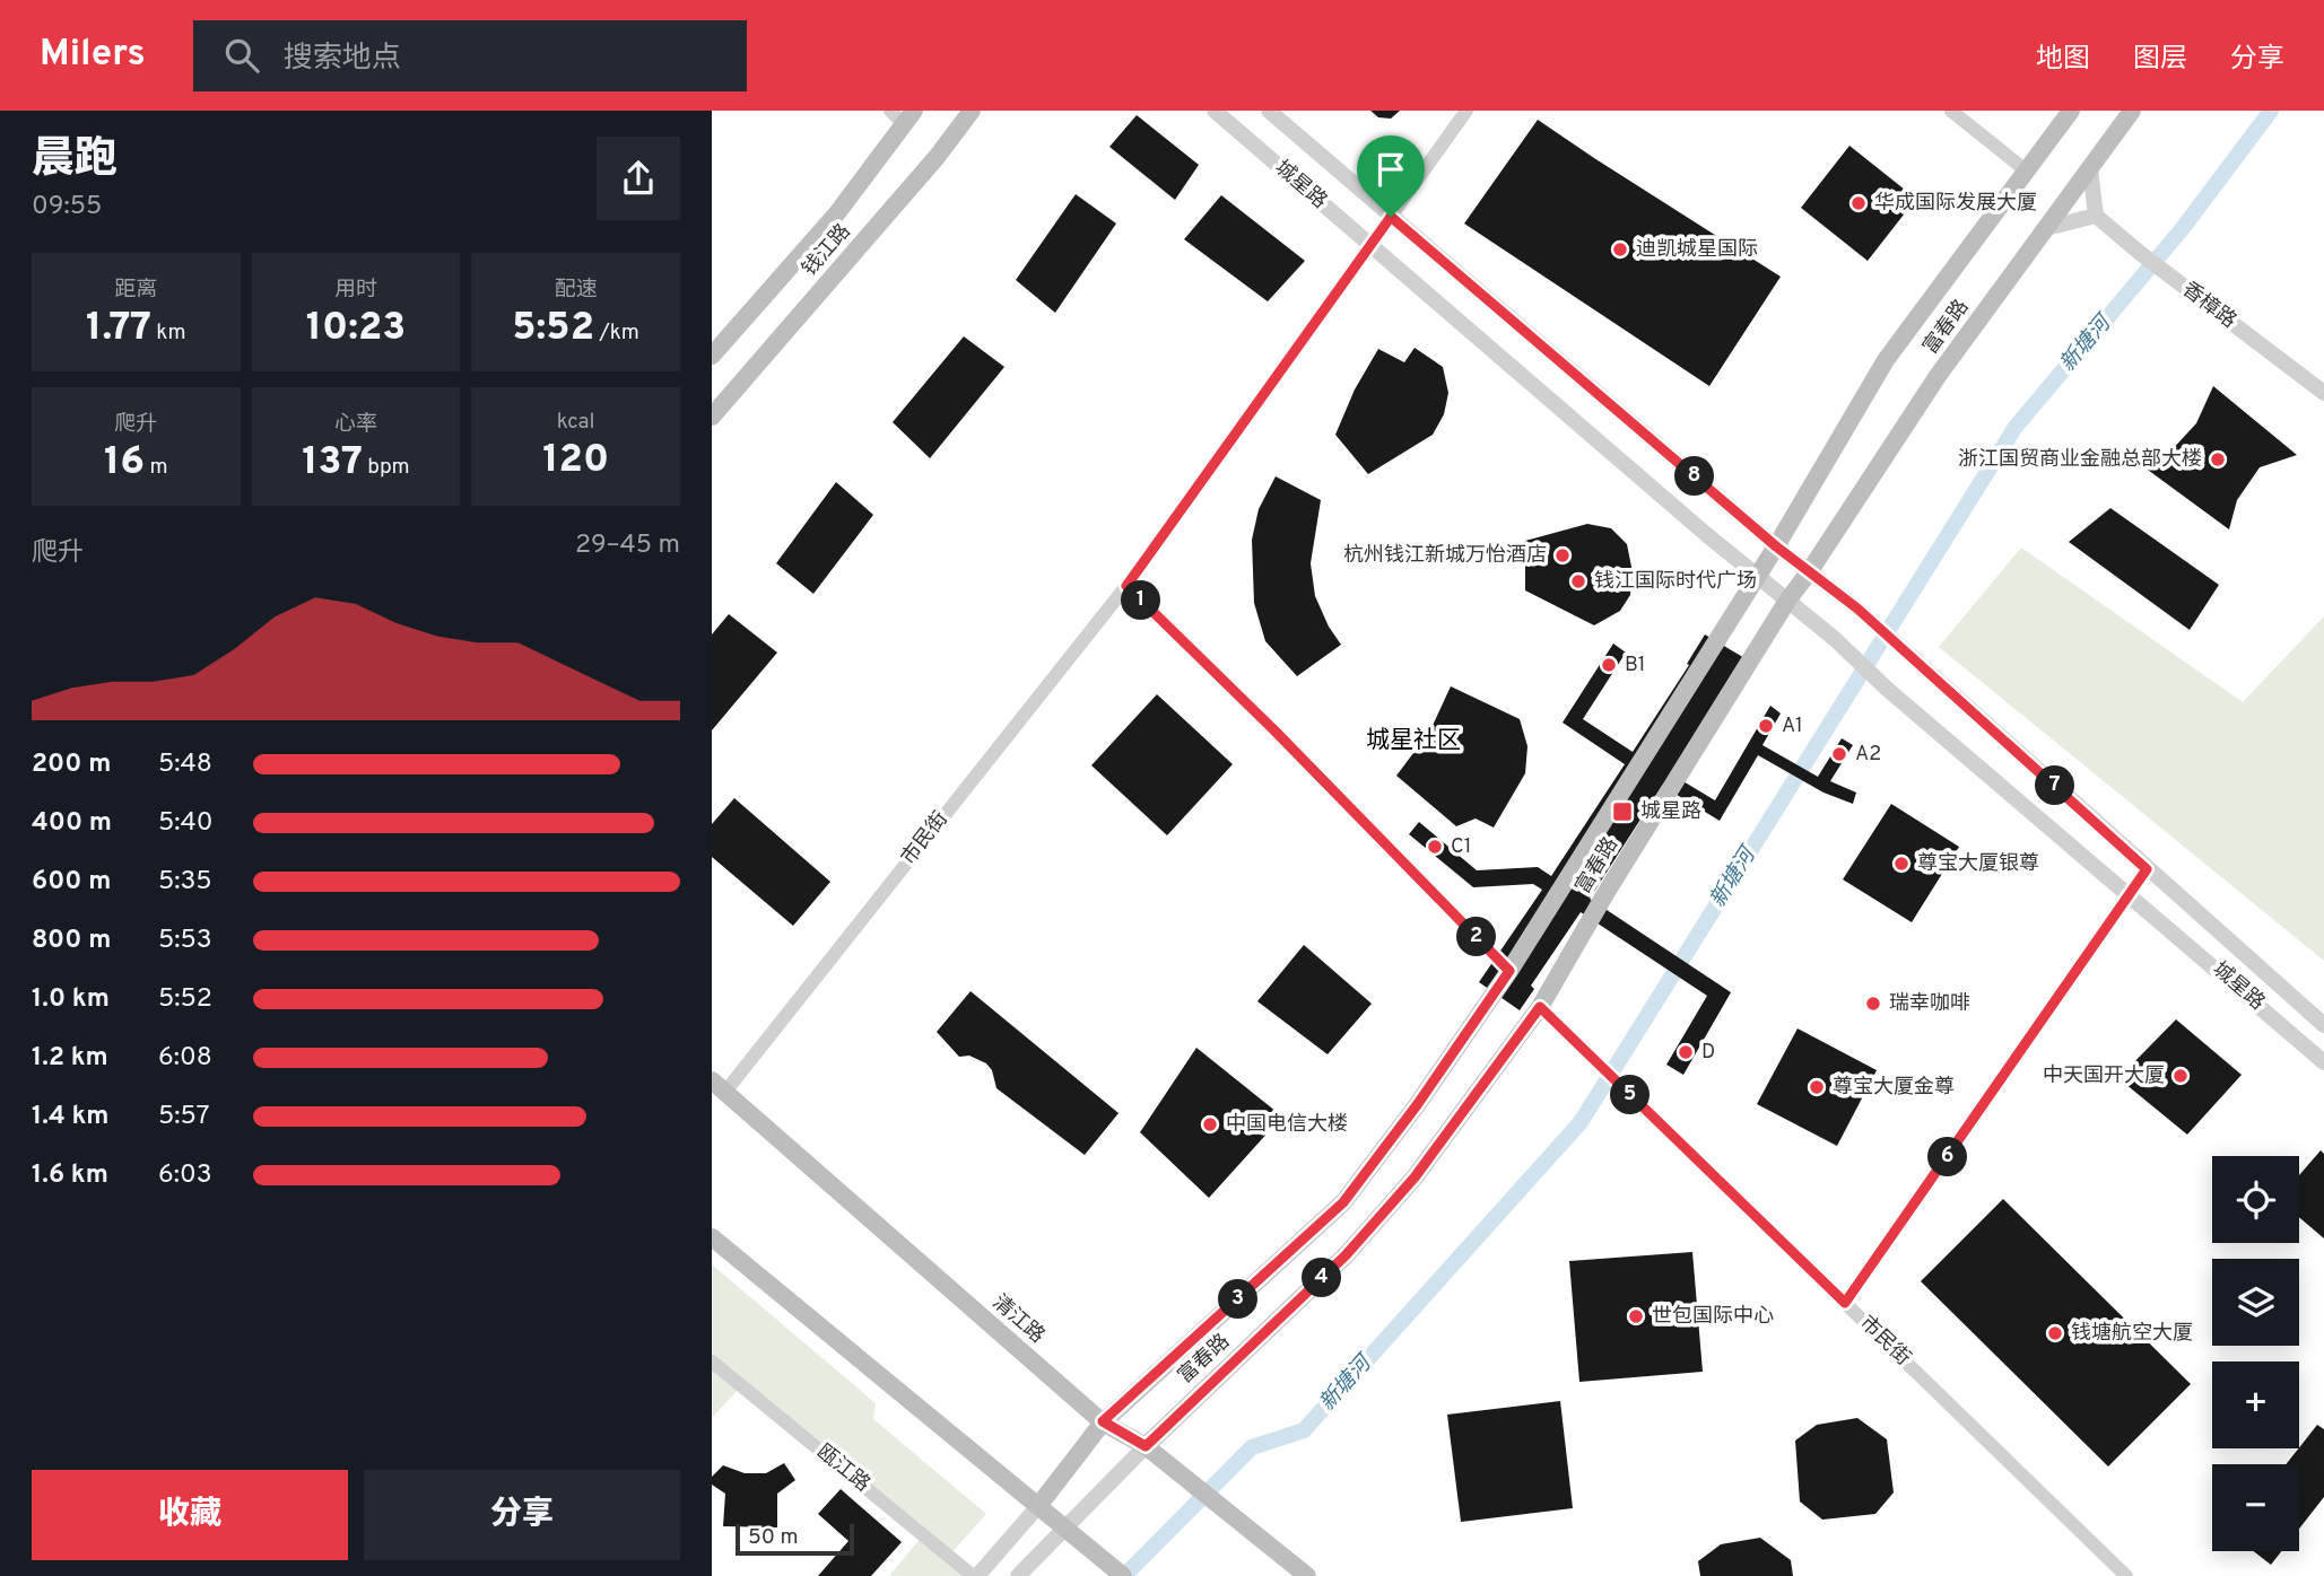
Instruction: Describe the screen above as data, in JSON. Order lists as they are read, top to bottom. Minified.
{"streets":{"main road":["钱江路","富春路","清江路"],"street":["城星路","香樟路","市民街","瓯江路"]},"crossings":[["城星路","富春路"],["城星路","市民街"],["富春路","市民街"],["富春路","清江路"],["富春路","瓯江路"],["市民街","清江路"]],"districts":["城星社区"],"water":["新塘河"],"places":{"other":["华成国际发展大厦","迪凯·城星国际","浙江国贸商业金融总部大楼","杭州钱江新城万怡酒店","钱江国际时代广场","B1","A1","A2","C1","尊宝大厦银尊","瑞幸咖啡","D","中天国开大厦","尊宝大厦金尊","中国电信大楼","世包国际中心","钱塘航空大厦"],"transit":["城星路"]},"scale_bar":"50 m","page":{"header":"Milers","search":"搜索地点","nav":["地图","图层","分享"],"heading":["晨跑","09:55"],"stats":[["距离","1.77 km"],["用时","10:23"],["配速","5:52 /km"],["爬升","16 m"],["心率","137 bpm"],["kcal","120"]],"pins":["8","1","7","2","5","6","4","3"],"chart":["爬升","29–45 m"],"list":[{"name":"200 m","note":"5:48"},{"name":"400 m","note":"5:40"},{"name":"600 m","note":"5:35"},{"name":"800 m","note":"5:53"},{"name":"1.0 km","note":"5:52"},{"name":"1.2 km","note":"6:08"},{"name":"1.4 km","note":"5:57"},{"name":"1.6 km","note":"6:03"}],"map_buttons":["+","−"],"buttons":["收藏","分享"],"scale":"50 m"}}
